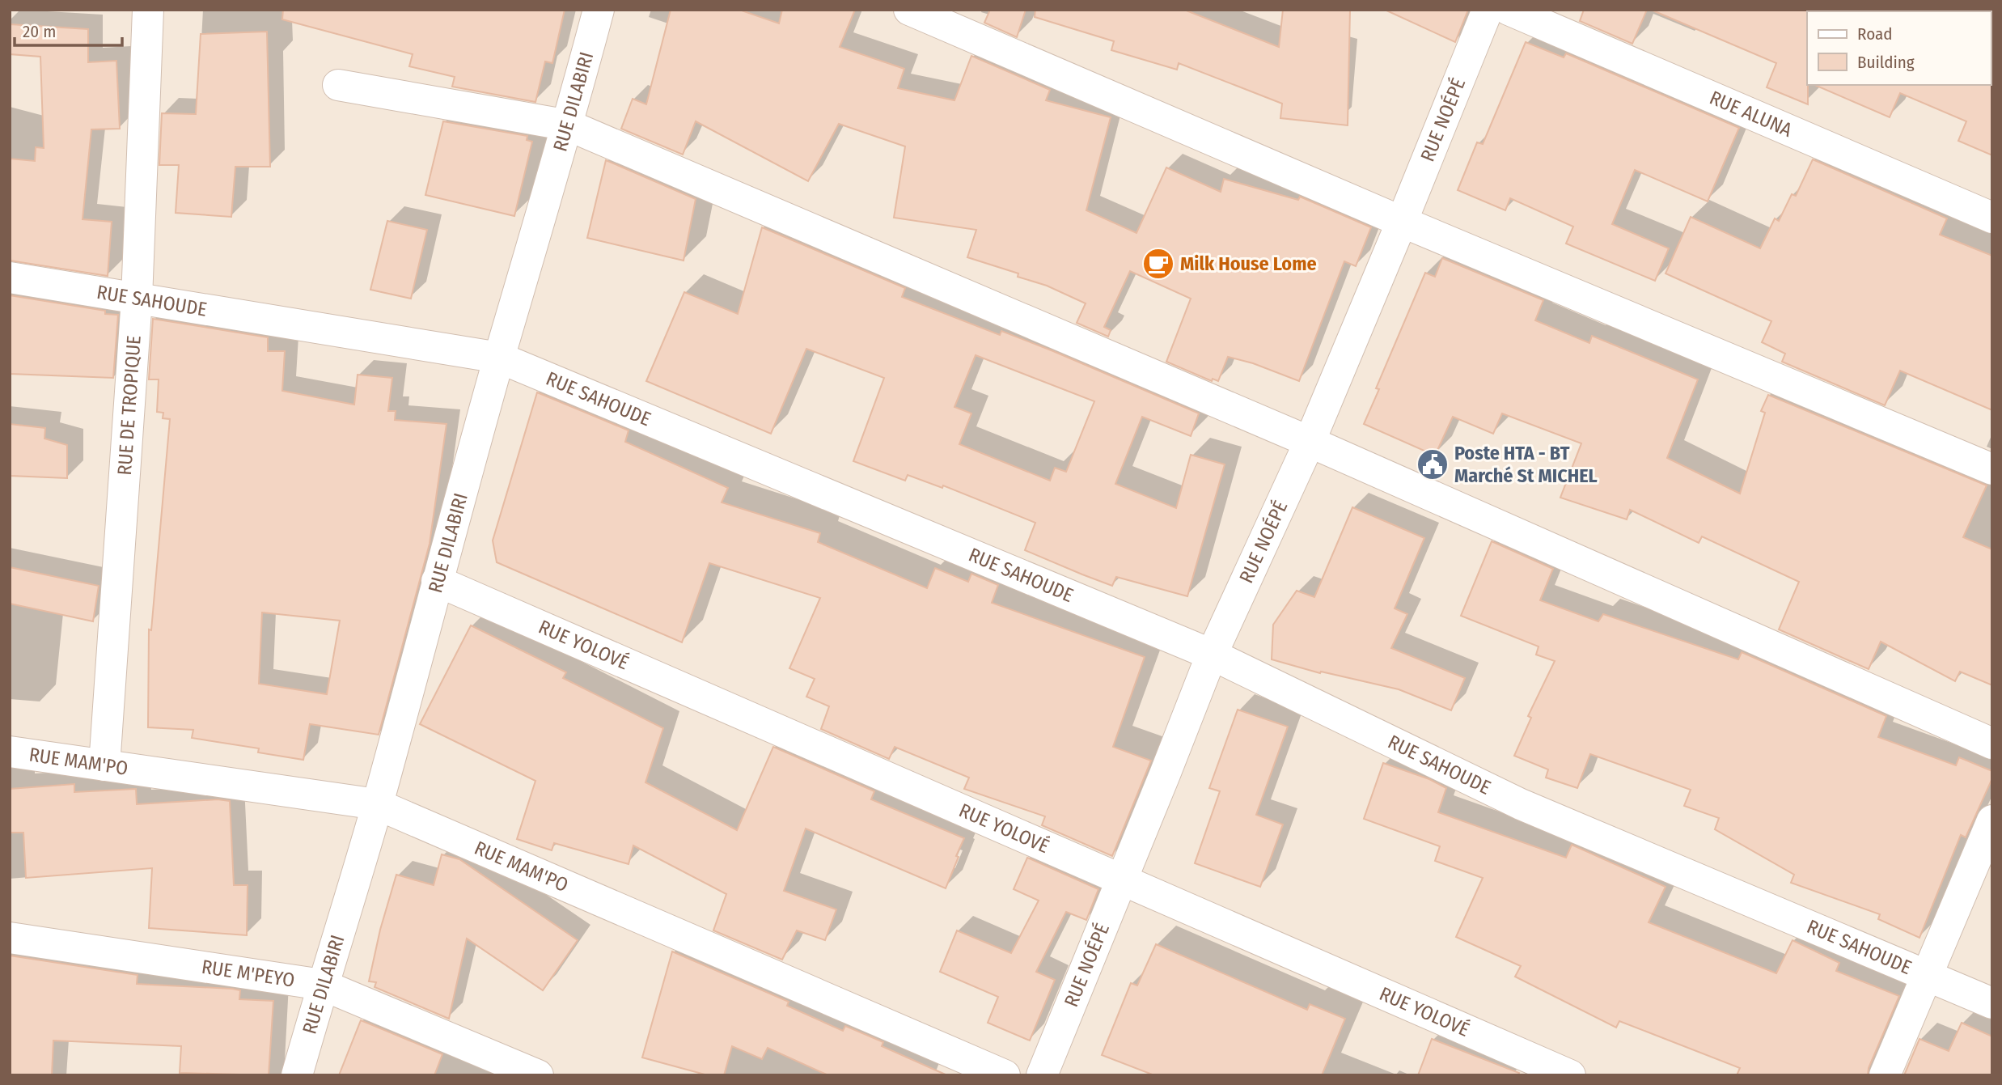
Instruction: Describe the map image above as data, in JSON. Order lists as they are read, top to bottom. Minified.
{"streets":{"street":["RUE DILABIRI","RUE ALUNA","RUE NOÉPÉ","RUE SAHOUDE","RUE DE TROPIQUE","RUE YOLOVÉ","RUE MAM'PO","RUE M'PEYO"]},"crossings":[["RUE DILABIRI","RUE SAHOUDE"],["RUE DILABIRI","RUE YOLOVÉ"],["RUE DILABIRI","RUE MAM'PO"],["RUE DILABIRI","RUE M'PEYO"],["RUE NOÉPÉ","RUE SAHOUDE"],["RUE NOÉPÉ","RUE YOLOVÉ"],["RUE SAHOUDE","RUE DE TROPIQUE"],["RUE DE TROPIQUE","RUE MAM'PO"]],"places":{"cafe":["Milk House Lome"],"public building":["Poste HTA - BT Marché St MICHEL"]},"legend":["Road","Building"],"scale_bar":"20 m"}
